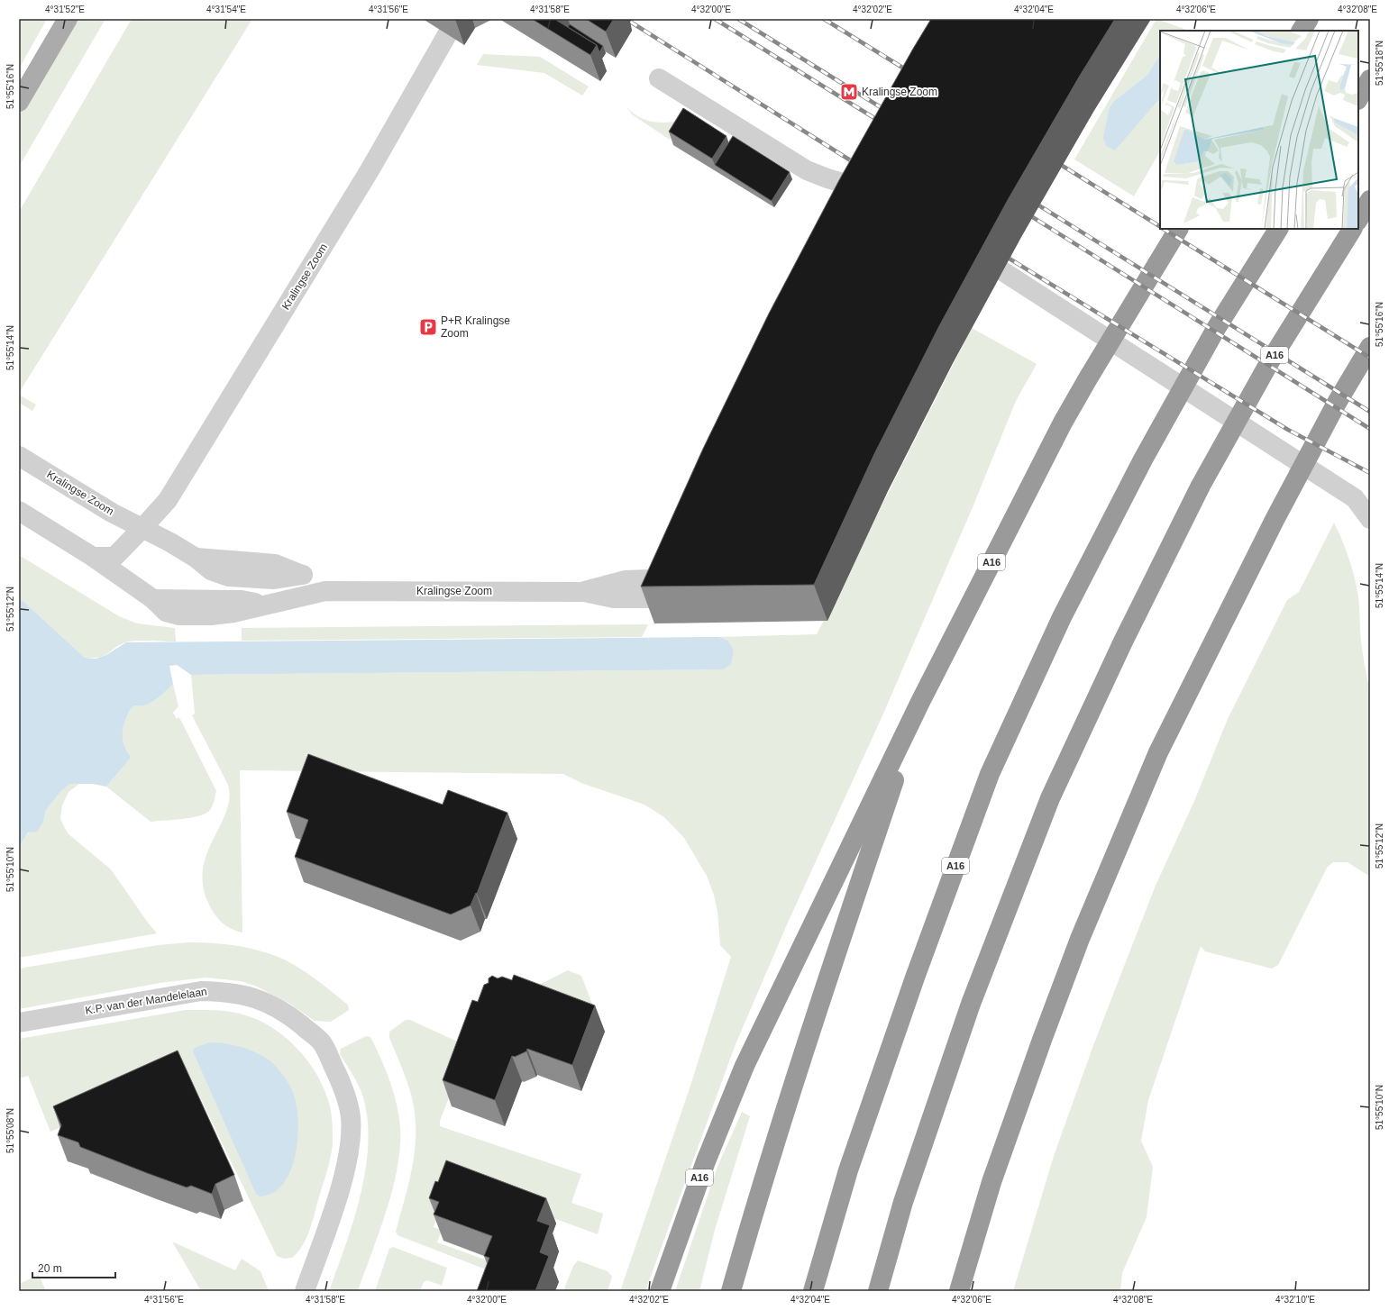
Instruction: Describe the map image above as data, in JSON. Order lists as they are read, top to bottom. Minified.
{"streets":{"highway":["A16"],"street":["Kralingse Zoom","K.P. van der Mandelelaan"]},"places":{"metro station":["Kralingse Zoom"],"parking":["P+R Kralingse Zoom"]},"scale_bar":"20 m","coordinates":["4°31'52\"E","4°31'54\"E","4°31'56\"E","4°31'58\"E","4°32'00\"E","4°32'02\"E","4°32'04\"E","4°32'06\"E","4°32'08\"E","51°55'18\"N","51°55'16\"N","51°55'14\"N","51°55'12\"N","51°55'10\"N","51°55'08\"N","4°32'10\"E"]}
